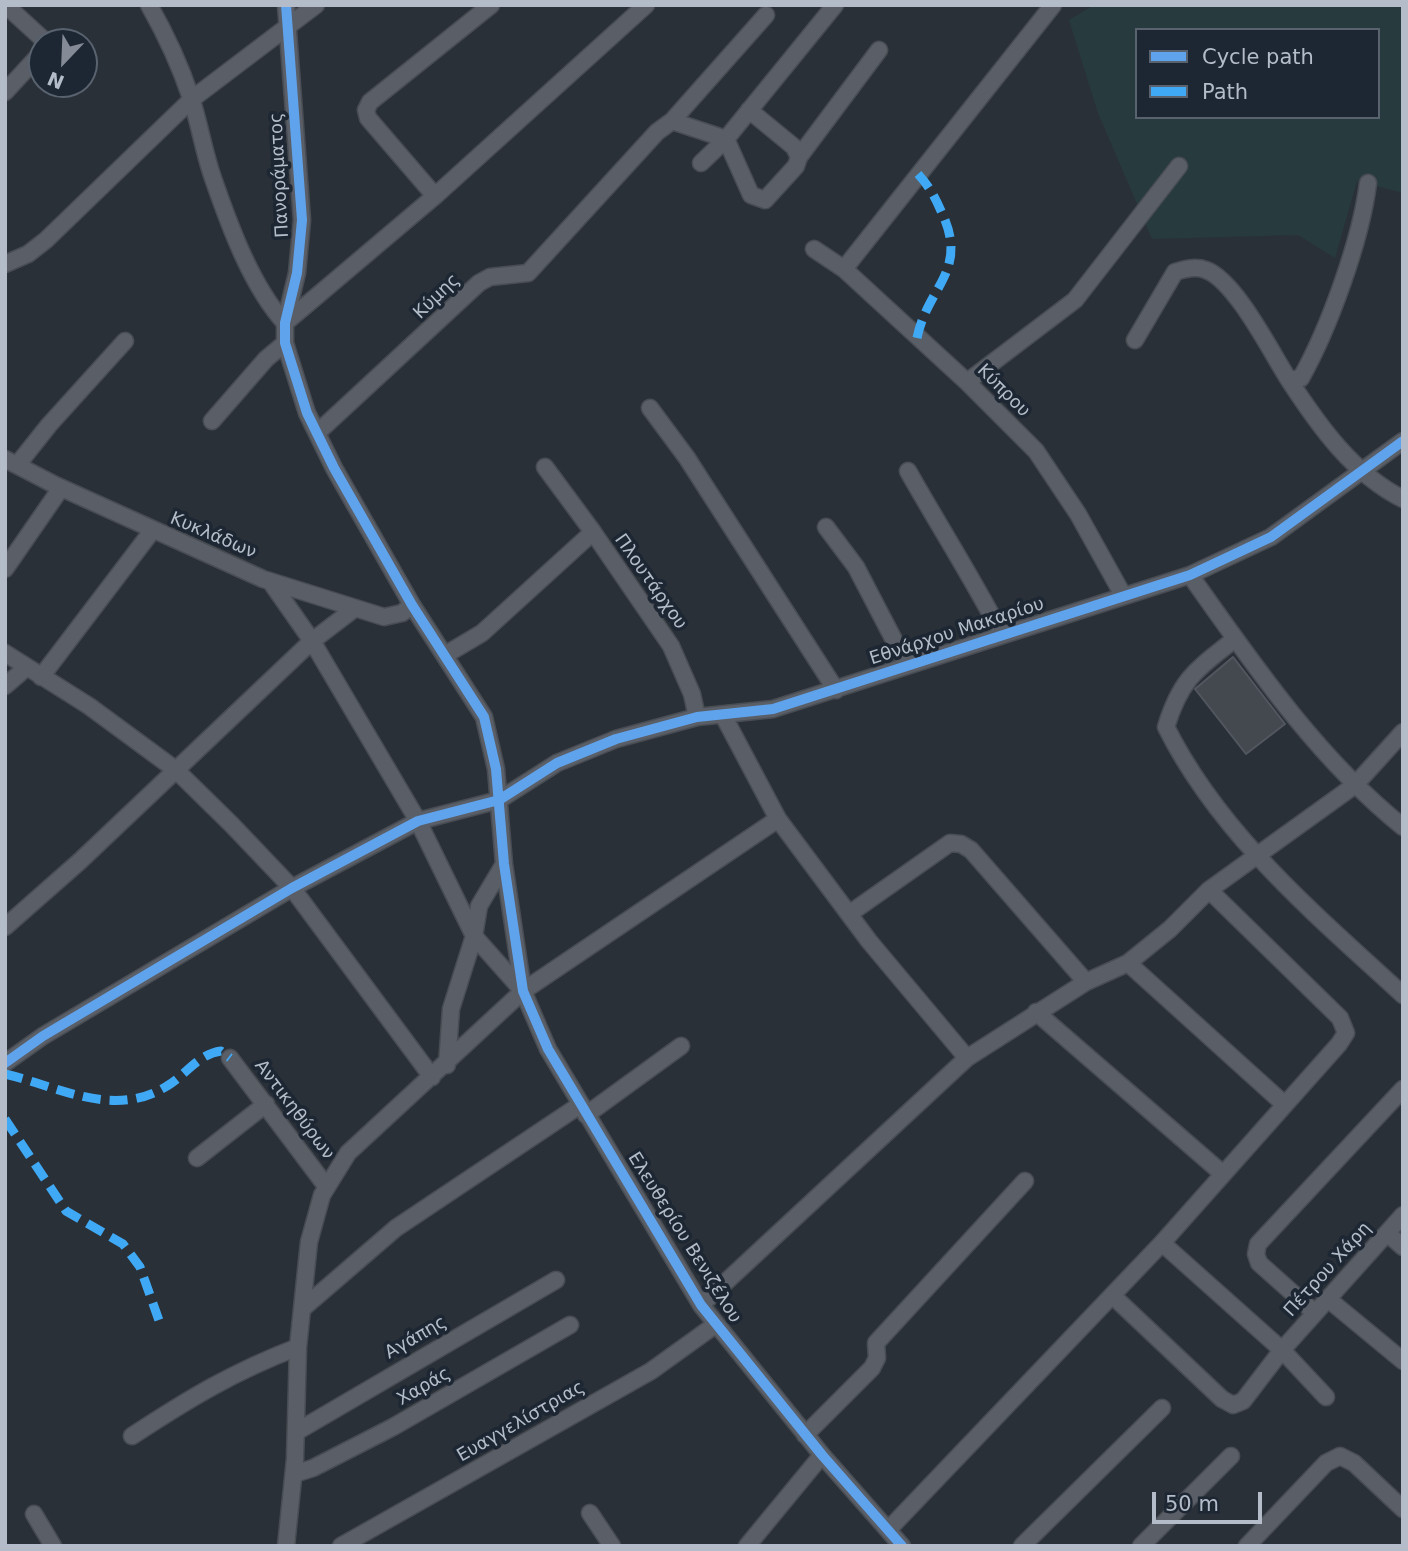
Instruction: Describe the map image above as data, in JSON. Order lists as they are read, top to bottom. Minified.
{"streets":{"street":["Πανοράματος","Κύμης","Κύπρου","Κυκλάδων","Πλουτάρχου","Εθνάρχου Μακαρίου","Αντικηθύρων","Ελευθερίου Βενιζέλου","Πέτρου Χάρη","Αγάπης","Χαράς","Ευαγγελίστριας"]},"crossings":[["Πανοράματος","Κύμης"],["Πανοράματος","Κυκλάδων"],["Πανοράματος","Πλουτάρχου"],["Πανοράματος","Εθνάρχου Μακαρίου"],["Πανοράματος","Ελευθερίου Βενιζέλου"],["Κύπρου","Εθνάρχου Μακαρίου"],["Πλουτάρχου","Εθνάρχου Μακαρίου"],["Ελευθερίου Βενιζέλου","Ευαγγελίστριας"]],"legend":["Cycle path","Path"],"scale_bar":"50 m","north":"bottom left"}
